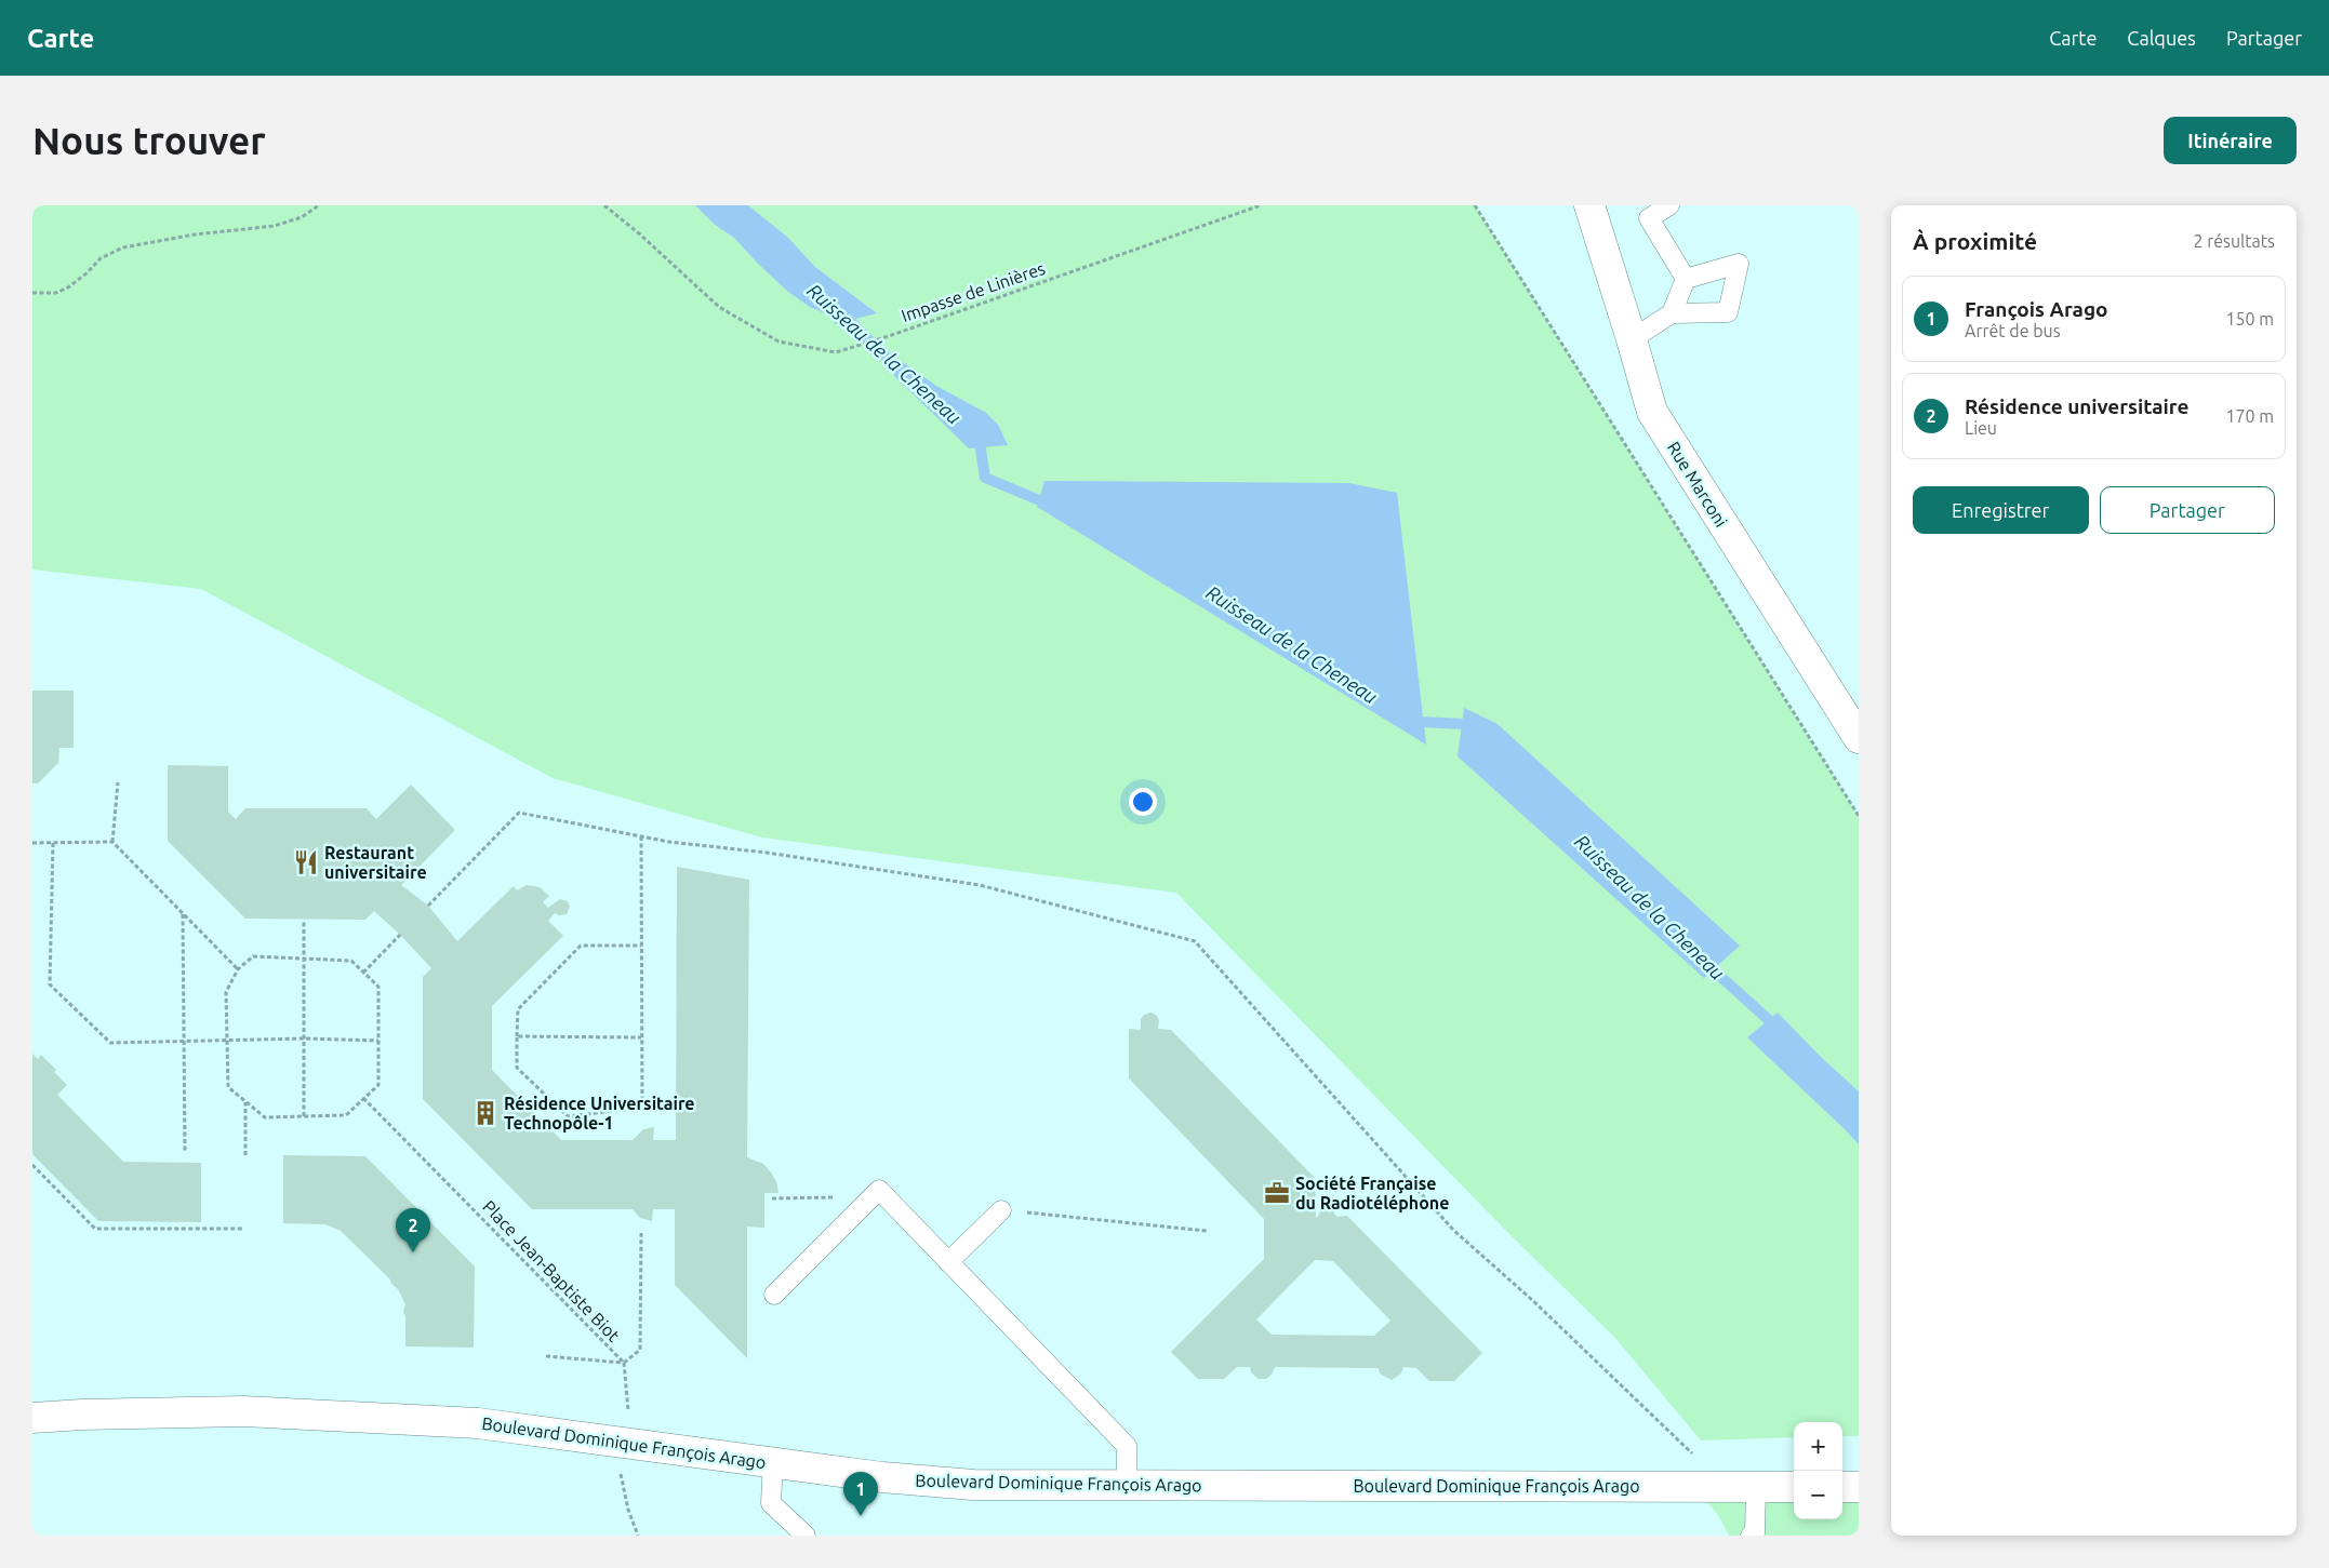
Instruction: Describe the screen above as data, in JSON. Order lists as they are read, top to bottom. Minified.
{"streets":{"street":["Rue Marconi","Boulevard Dominique François Arago"],"path":["Impasse de Linières","Place Jean-Baptiste Biot"]},"water":["Ruisseau de la Cheneau"],"places":{"restaurant":["Restaurant universitaire"],"building":["Résidence Universitaire Technopôle-1"],"office":["Société Française du Radiotéléphone"]},"page":{"header":"Carte","nav":["Carte","Calques","Partager"],"buttons":["Itinéraire",["Enregistrer","Partager"]],"title":"Nous trouver","heading":["À proximité","2 résultats"],"list":[{"mark":"1","name":"François Arago","note":"Arrêt de bus","value":"150 m"},{"mark":"2","name":"Résidence universitaire","note":"Lieu","value":"170 m"}],"pins":["2","1"],"map_buttons":["+","−"]}}
